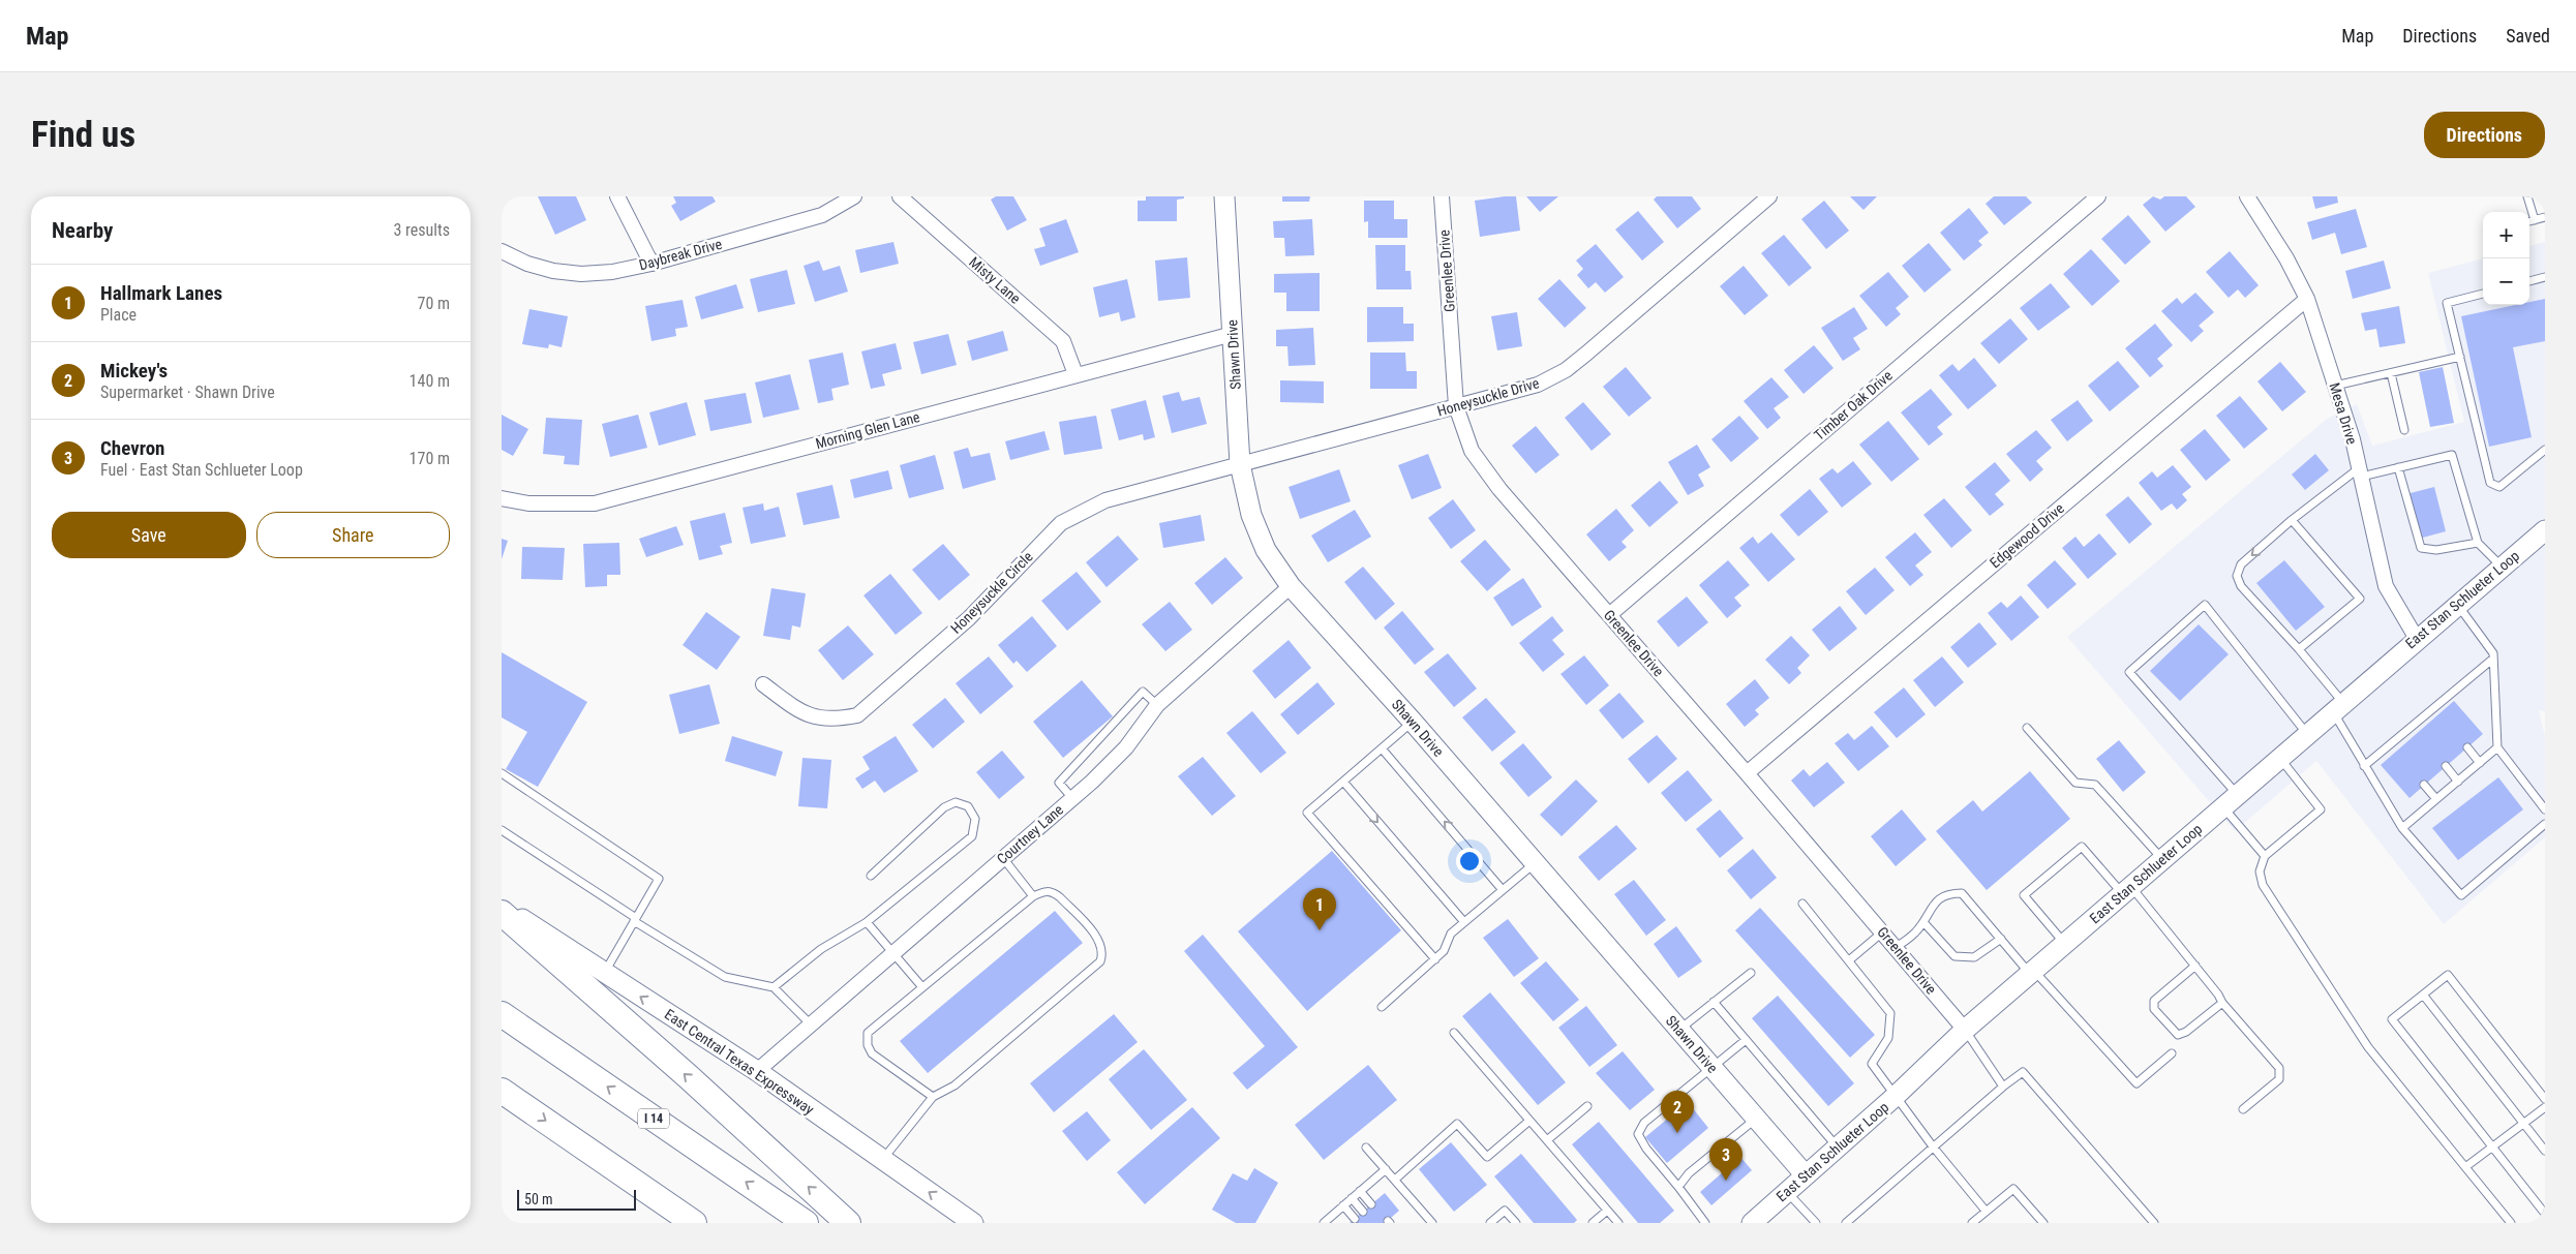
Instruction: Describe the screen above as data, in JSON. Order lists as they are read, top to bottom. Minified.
{"streets":{"highway":["I 14"],"main road":["Shawn Drive","East Stan Schlueter Loop","East Central Texas Expressway"],"street":["Daybreak Drive","Greenlee Drive","Misty Lane","Honeysuckle Drive","Timber Oak Drive","Mesa Drive","Morning Glen Lane","Edgewood Drive","Honeysuckle Circle","Courtney Lane"]},"crossings":[["Greenlee Drive","Honeysuckle Drive"],["Greenlee Drive","Timber Oak Drive"],["Greenlee Drive","Edgewood Drive"],["Greenlee Drive","East Stan Schlueter Loop"],["Misty Lane","Morning Glen Lane"],["Shawn Drive","Honeysuckle Drive"],["Shawn Drive","Morning Glen Lane"],["Shawn Drive","Honeysuckle Circle"],["Shawn Drive","East Stan Schlueter Loop"],["Shawn Drive","Courtney Lane"],["Honeysuckle Drive","Honeysuckle Circle"],["Mesa Drive","Edgewood Drive"],["Mesa Drive","East Stan Schlueter Loop"],["Courtney Lane","East Central Texas Expressway"]],"one_way":["East Central Texas Expressway"],"scale_bar":"50 m","page":{"header":"Map","nav":["Map","Directions","Saved"],"buttons":["Directions",["Save","Share"]],"title":"Find us","heading":["Nearby","3 results"],"map_buttons":["+","−"],"list":[{"mark":"1","name":"Hallmark Lanes","note":"Place","value":"70 m"},{"mark":"2","name":"Mickey's","note":"Supermarket · Shawn Drive","value":"140 m"},{"mark":"3","name":"Chevron","note":"Fuel · East Stan Schlueter Loop","value":"170 m"}],"pins":["1","2","3"],"scale":"50 m"}}
